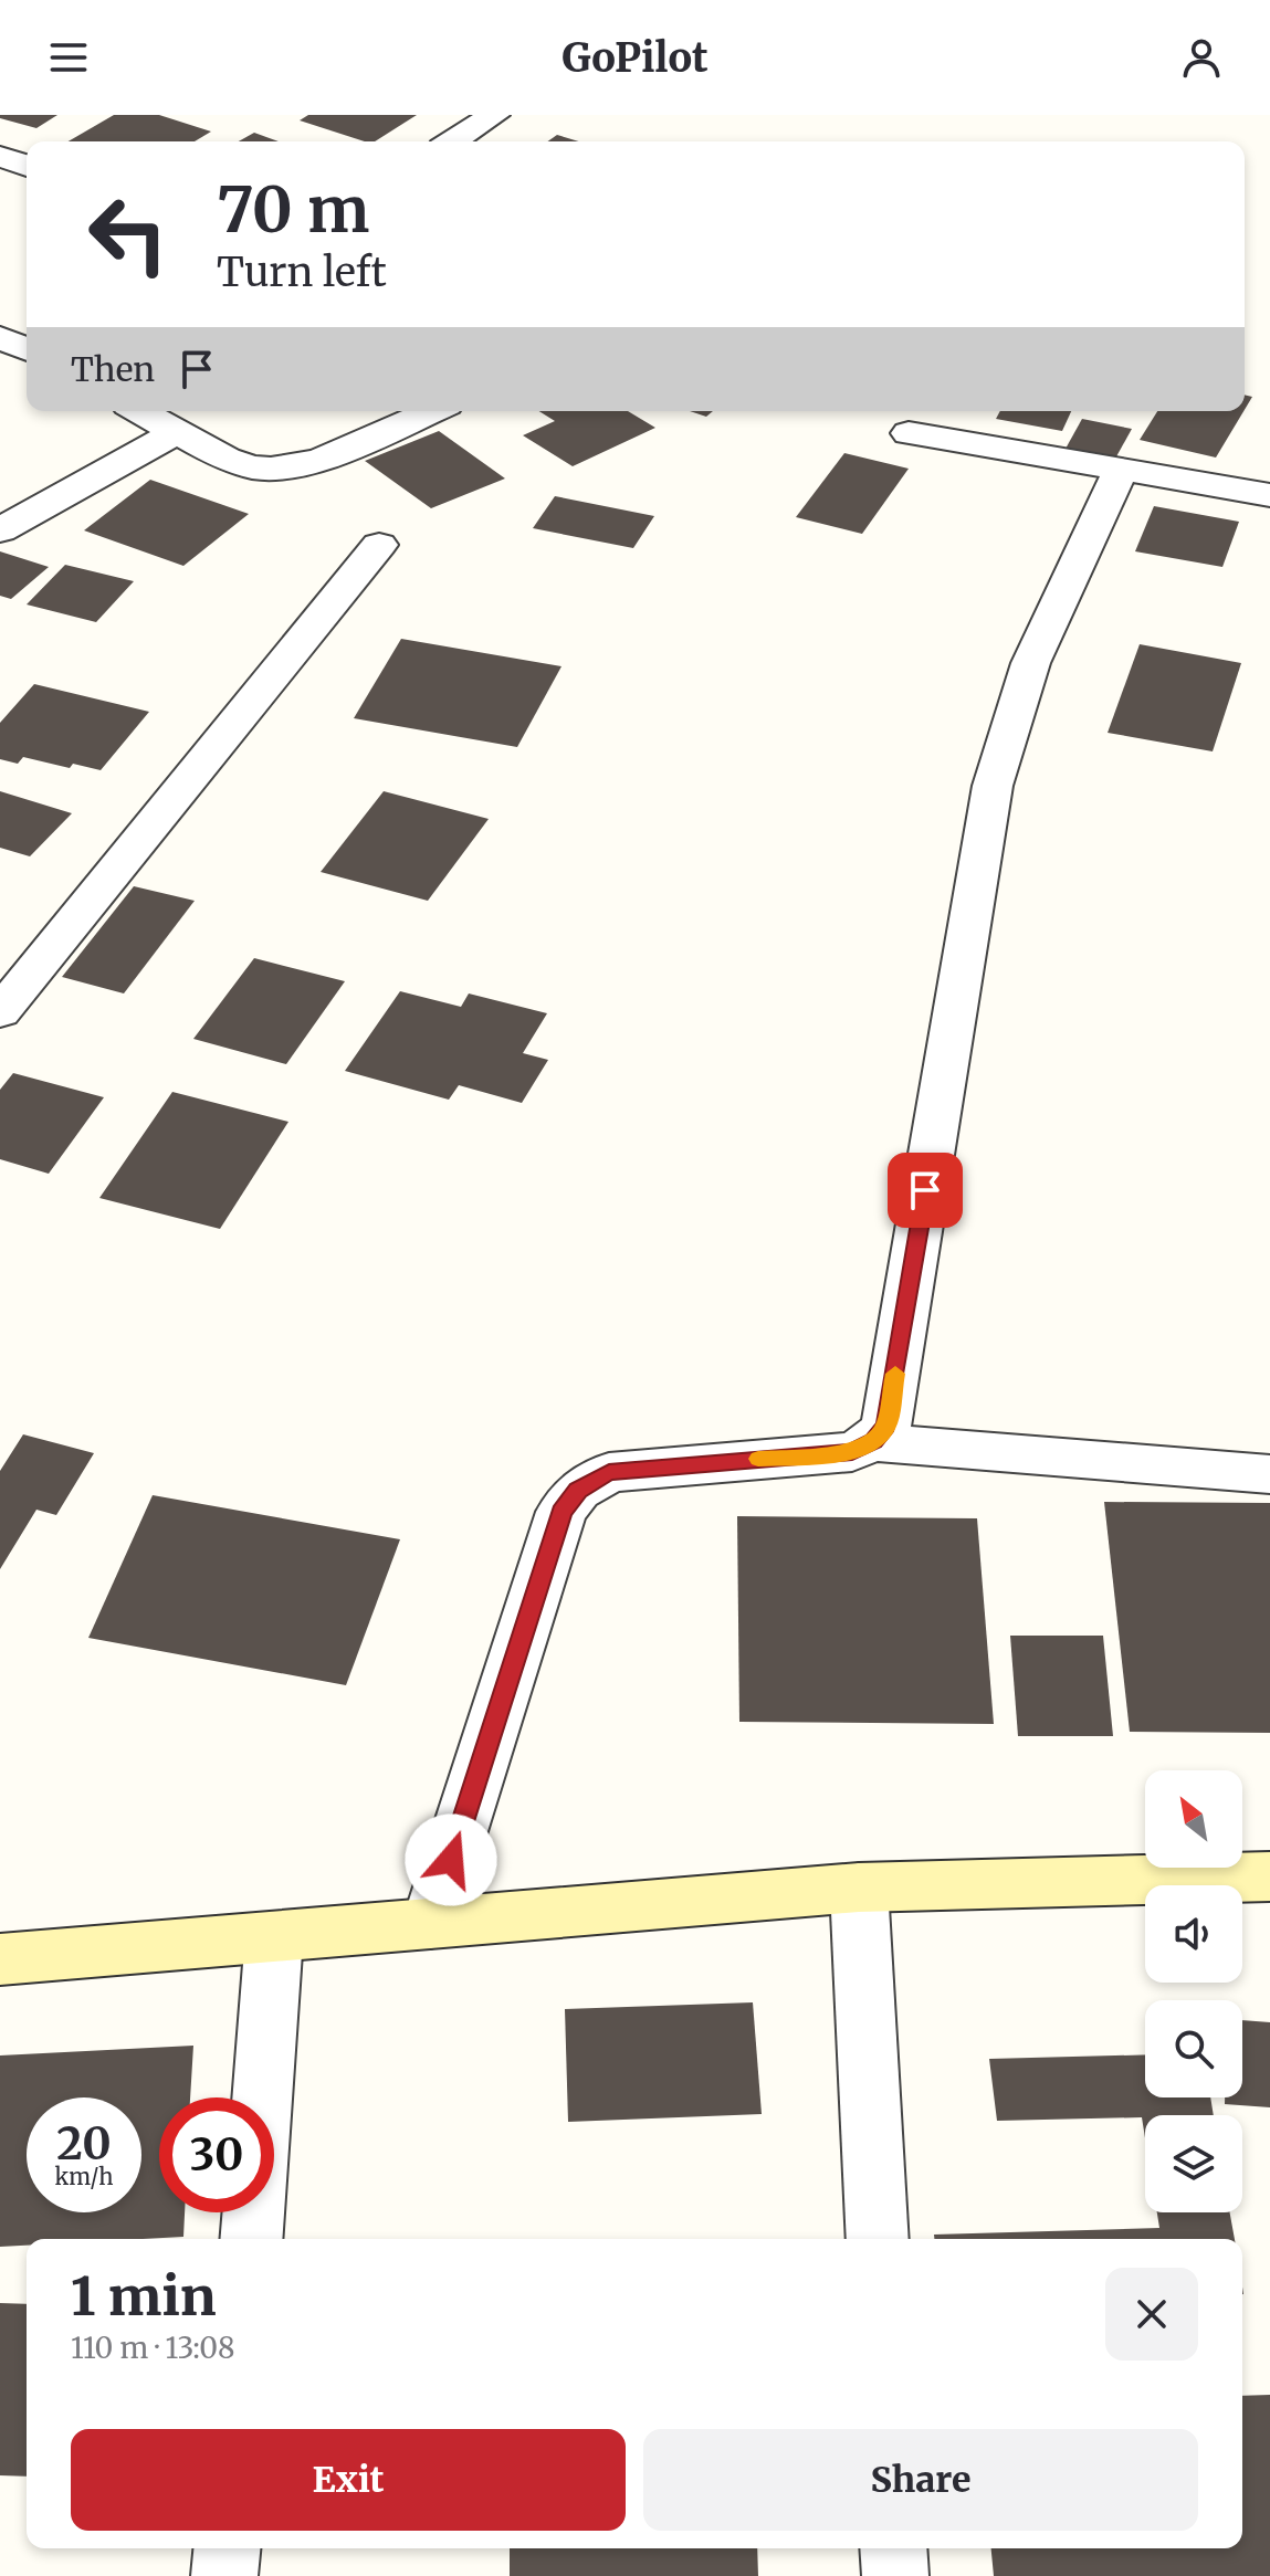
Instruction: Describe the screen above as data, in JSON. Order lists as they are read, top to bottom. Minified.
{"north":"top left","page":{"header":"GoPilot","turn":["70 m","Turn left"],"then":"Then","speed":"20 km/h","limit":"30","heading":["1 min","110 m · 13:08"],"buttons":["Exit","Share"]}}
